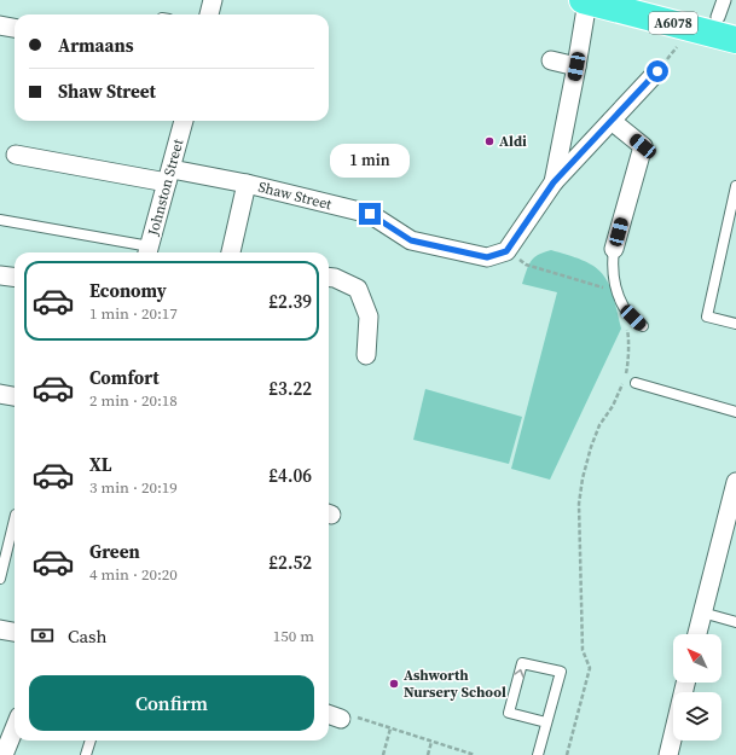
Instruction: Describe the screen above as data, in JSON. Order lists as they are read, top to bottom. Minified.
{"streets":{"highway":["A6078"],"street":["Johnston Street","Shaw Street"]},"crossings":[["Johnston Street","Shaw Street"]],"places":["Aldi","Ashworth Nursery School"],"north":"top left","page":{"banner":["Armaans","Shaw Street"],"bubble":"1 min","list":[{"name":"Economy","note":"1 min · 20:17","value":"£2.39"},{"name":"Comfort","note":"2 min · 20:18","value":"£3.22"},{"name":"XL","note":"3 min · 20:19","value":"£4.06"},{"name":"Green","note":"4 min · 20:20","value":"£2.52"}],"pay":["Cash","150 m"],"buttons":"Confirm"}}
